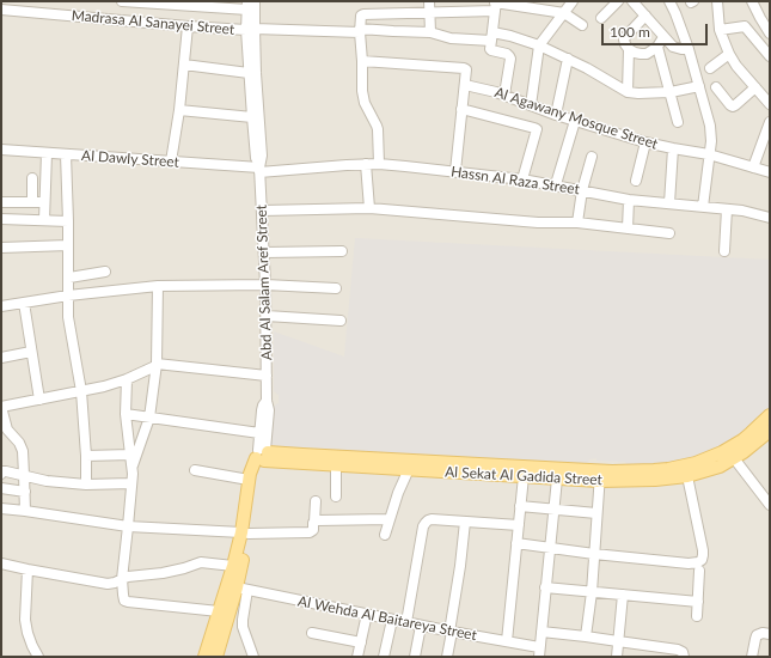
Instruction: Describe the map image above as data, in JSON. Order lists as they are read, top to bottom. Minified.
{"streets":{"main road":["Abd Al Salam Aref Street","Al Sekat Al Gadida Street"],"street":["Madrasa Al Sanayei Street","Al Agawany Mosque Street","Al Dawly Street","Hassn Al Raza Street","Al Wehda Al Baitareya Street"]},"crossings":[["Madrasa Al Sanayei Street","Abd Al Salam Aref Street"],["Al Dawly Street","Hassn Al Raza Street"],["Al Dawly Street","Abd Al Salam Aref Street"],["Hassn Al Raza Street","Abd Al Salam Aref Street"],["Abd Al Salam Aref Street","Al Sekat Al Gadida Street"],["Abd Al Salam Aref Street","Al Wehda Al Baitareya Street"]],"scale_bar":"100 m"}
